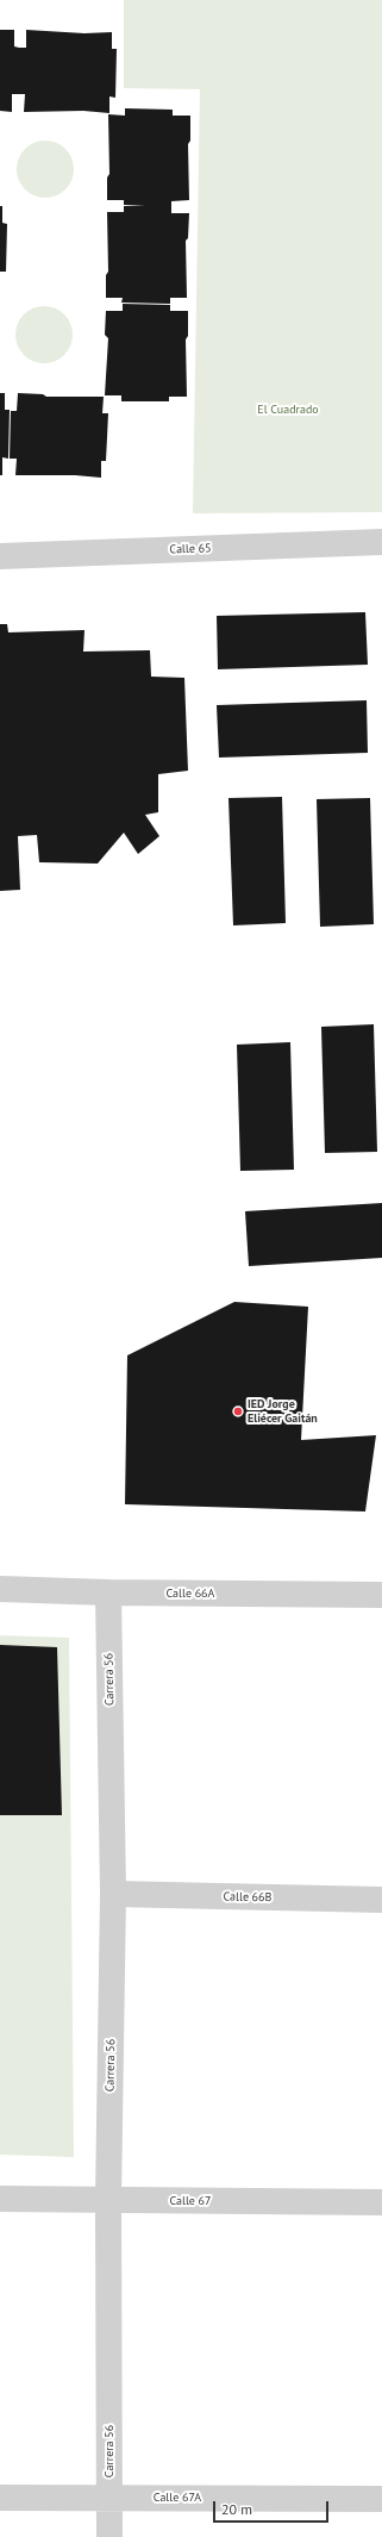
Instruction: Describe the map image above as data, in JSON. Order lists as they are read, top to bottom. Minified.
{"streets":{"street":["Calle 65","Calle 66A","Carrera 56","Calle 66B","Calle 67","Calle 67A"]},"crossings":[["Calle 66A","Carrera 56"],["Carrera 56","Calle 66B"],["Carrera 56","Calle 67"],["Carrera 56","Calle 67A"]],"parks":["El Cuadrado"],"places":["IED Jorge Eliécer Gaitán"],"scale_bar":"20 m"}
